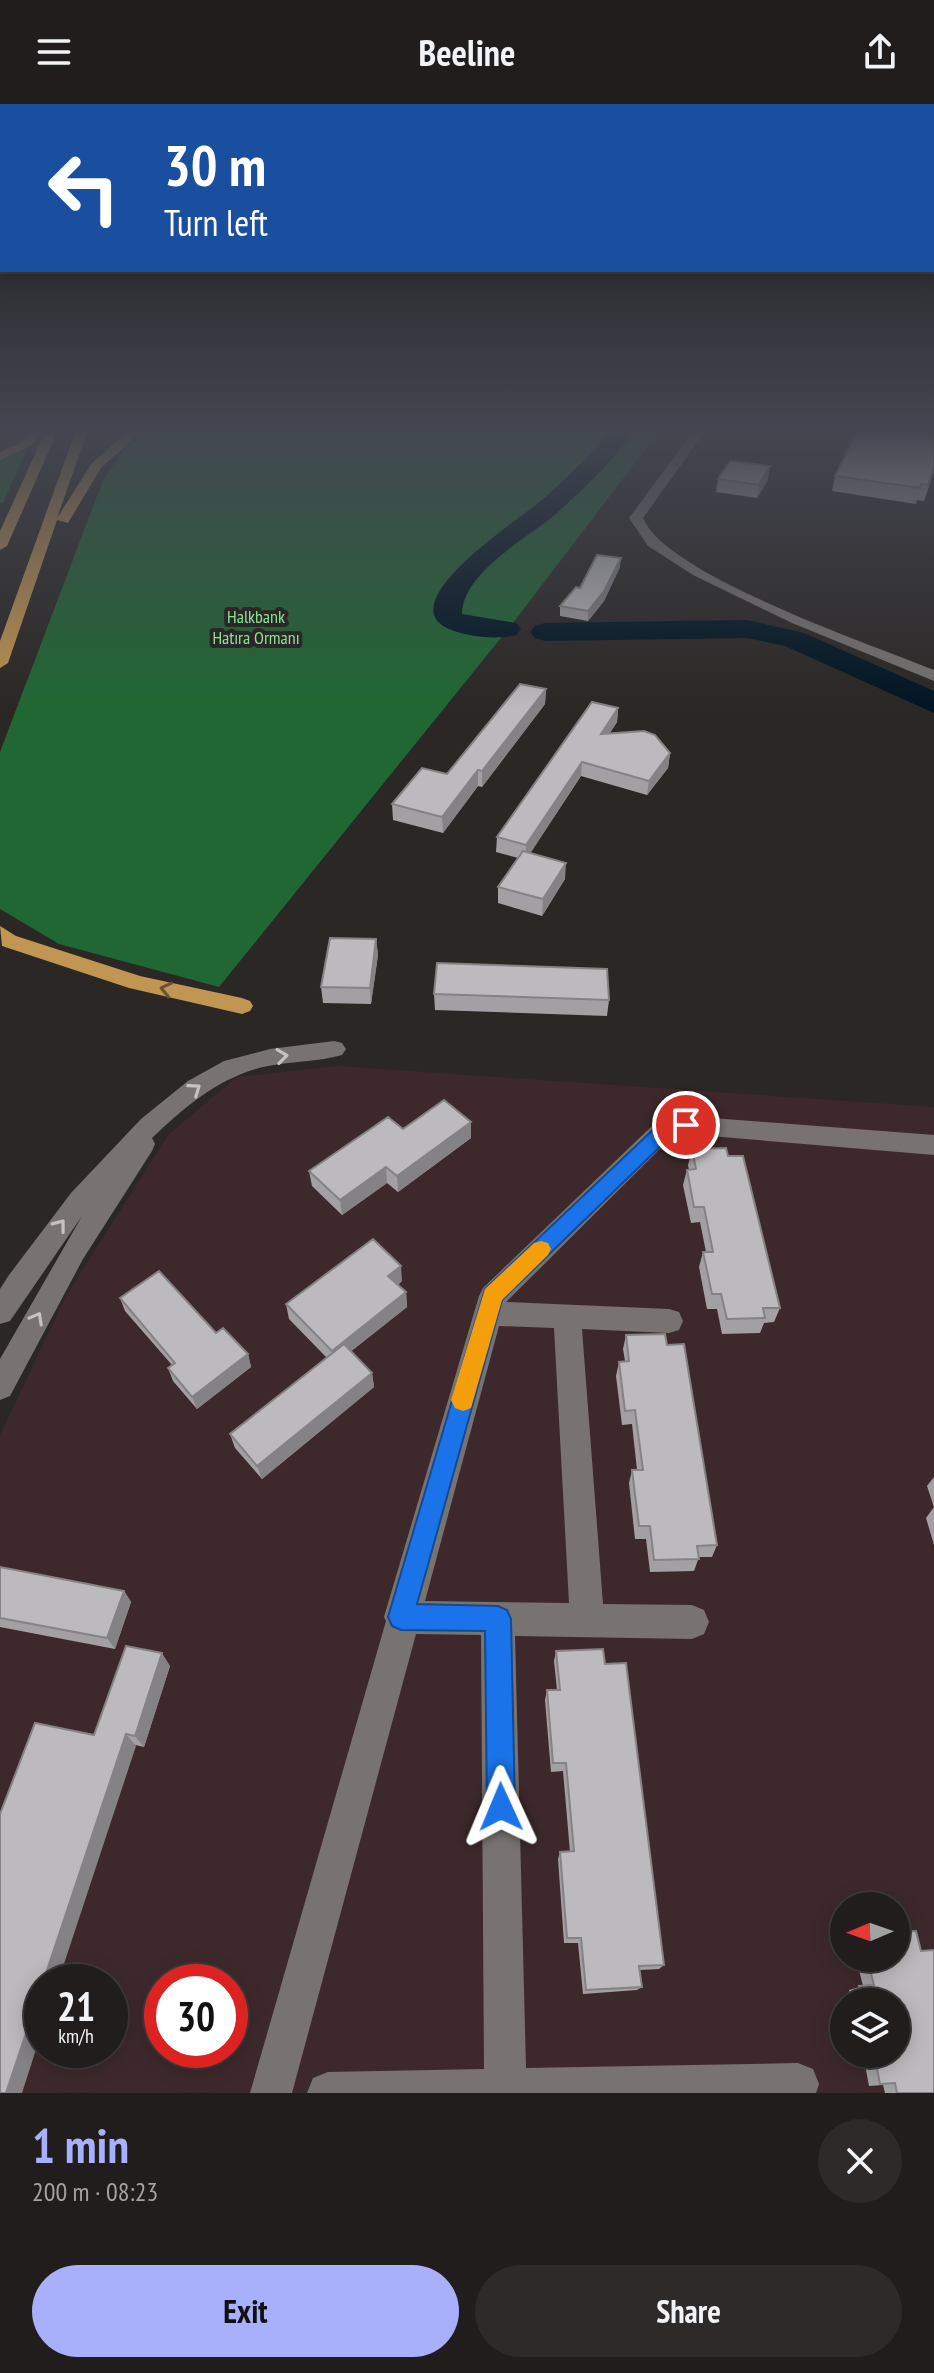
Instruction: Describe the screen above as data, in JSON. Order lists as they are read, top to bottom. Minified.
{"parks":["Halkbank Hatıra Ormanı"],"north":"left","page":{"header":"Beeline","turn":["30 m","Turn left"],"speed":"21 km/h","limit":"30","heading":["1 min","200 m · 08:23"],"buttons":["Exit","Share"]}}
